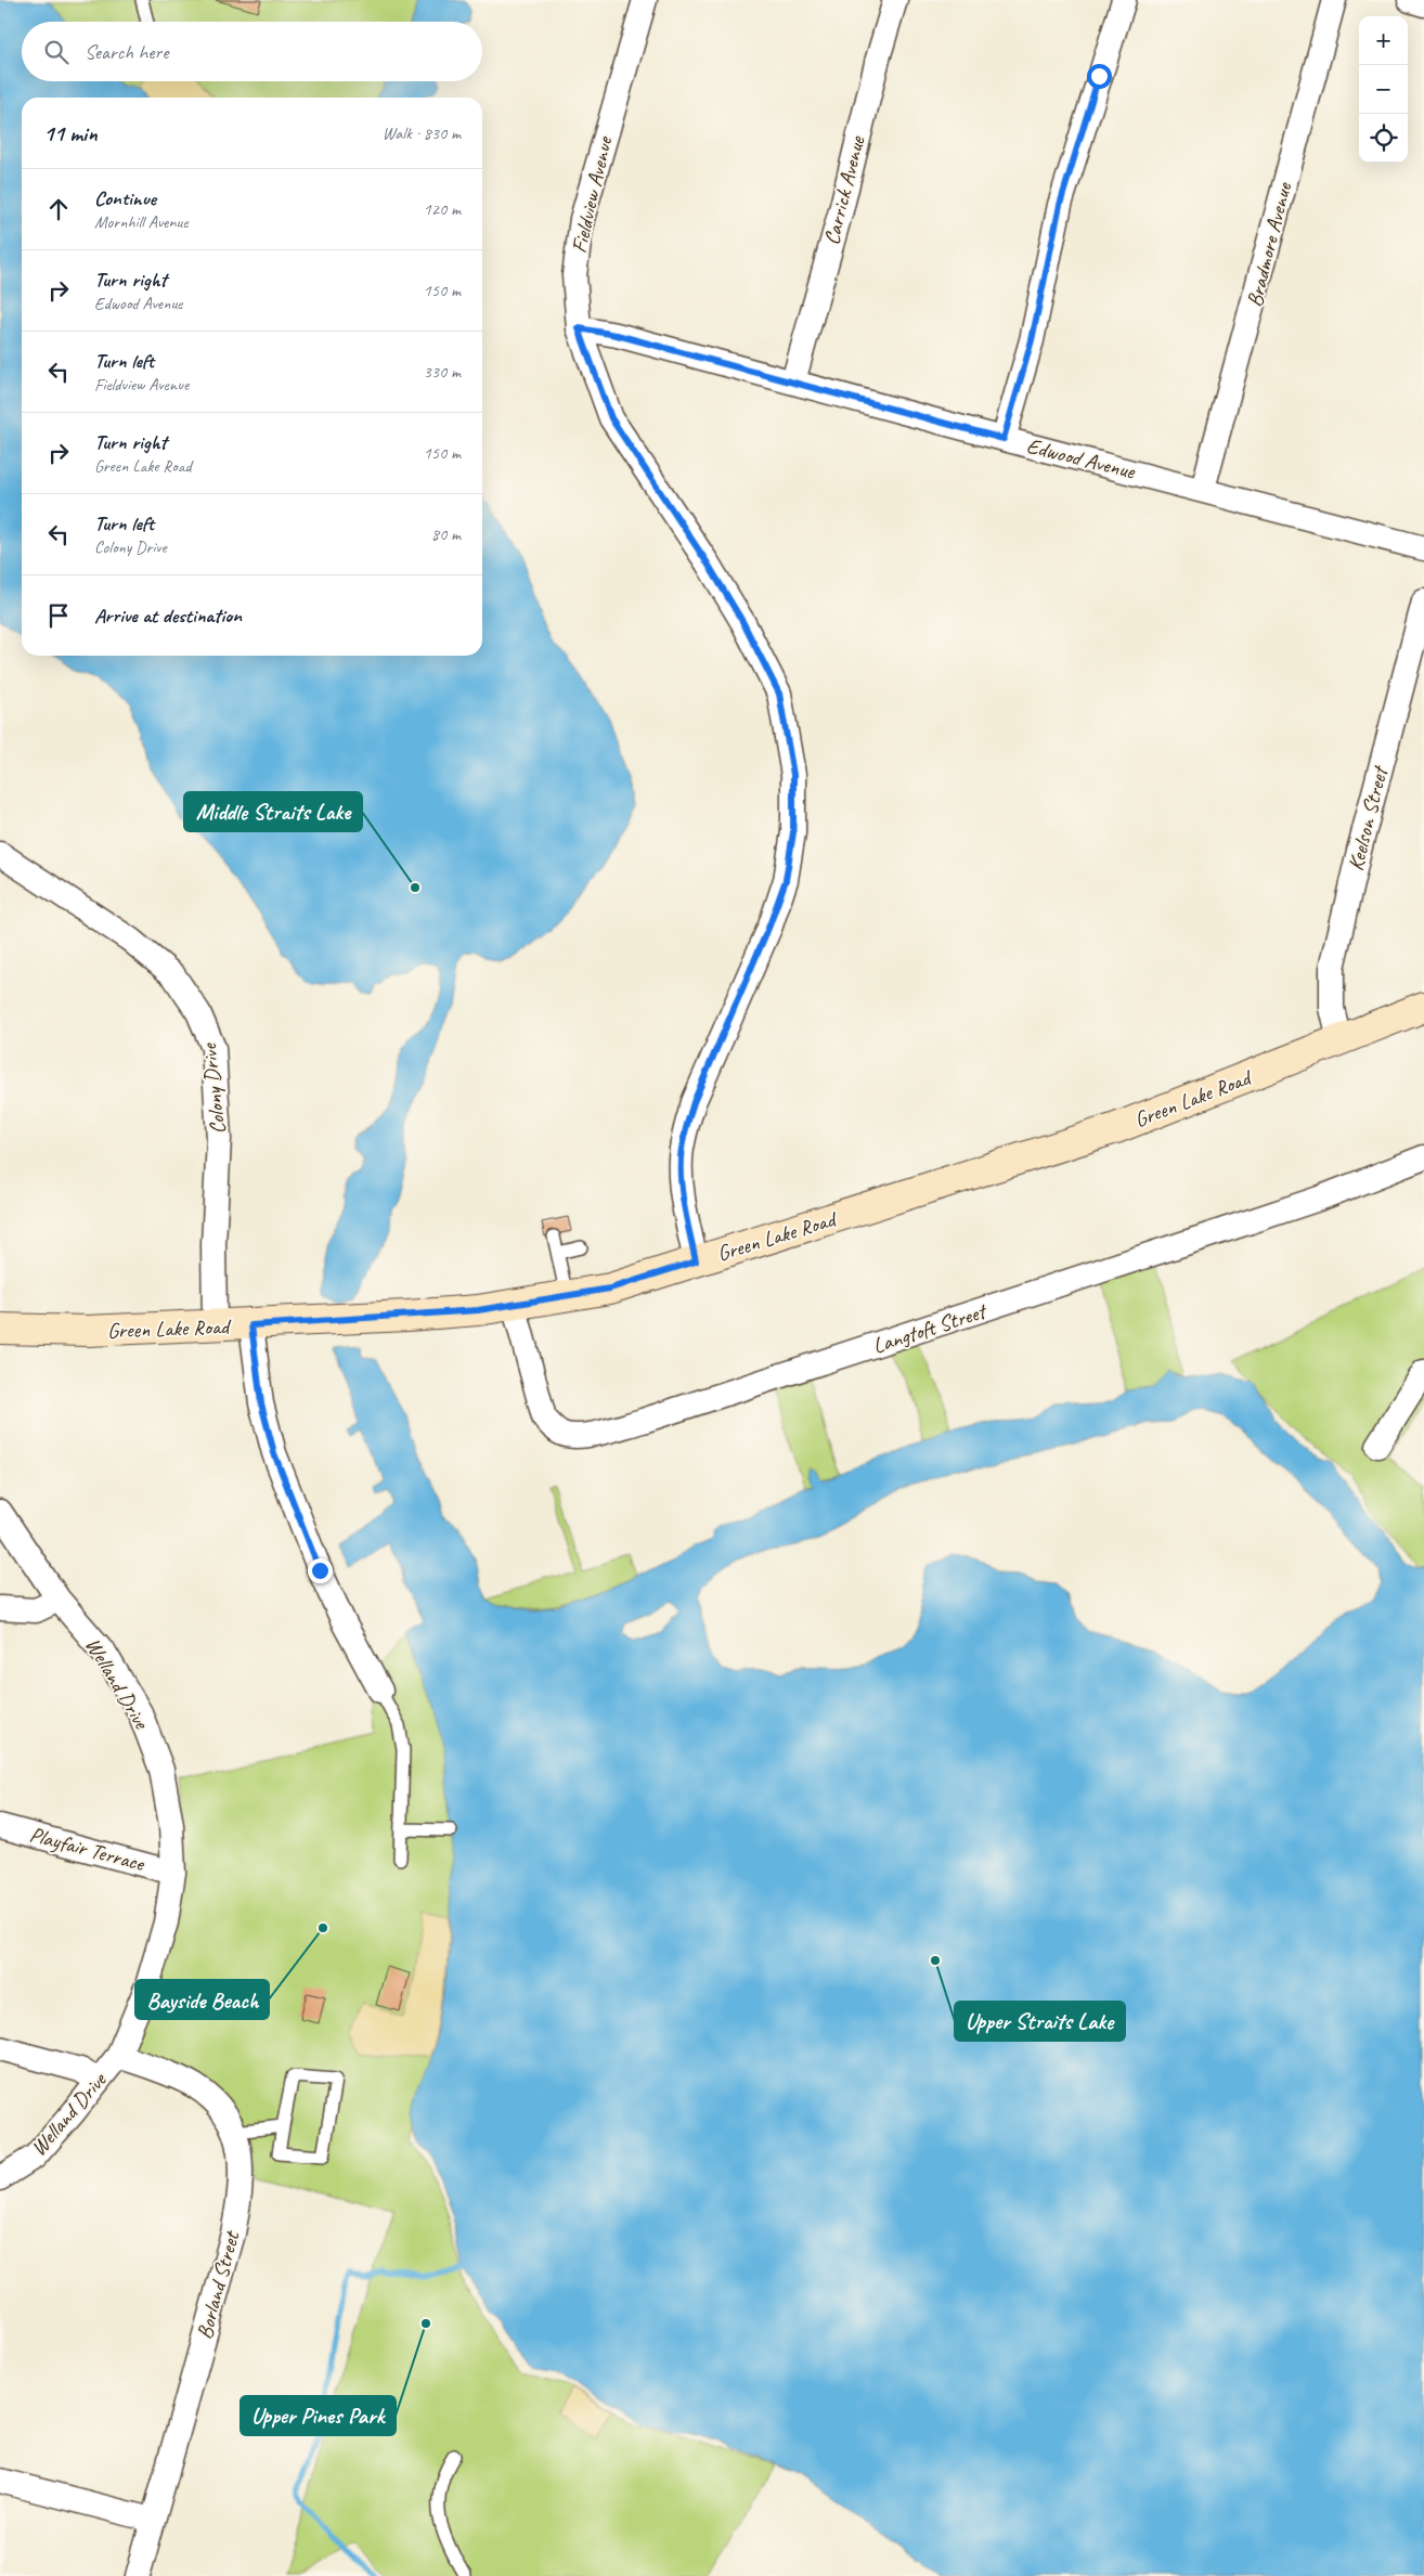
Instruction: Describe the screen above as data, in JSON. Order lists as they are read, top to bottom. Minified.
{"streets":{"street":["Carrick Avenue","Fieldview Avenue","Bradmore Avenue","Edwood Avenue","Keelson Street","Colony Drive","Green Lake Road","Langtoft Street","Welland Drive","Playfair Terrace","Borland Street"]},"crossings":[["Carrick Avenue","Edwood Avenue"],["Fieldview Avenue","Edwood Avenue"],["Fieldview Avenue","Green Lake Road"],["Bradmore Avenue","Edwood Avenue"],["Keelson Street","Green Lake Road"],["Colony Drive","Green Lake Road"],["Green Lake Road","Langtoft Street"],["Welland Drive","Playfair Terrace"],["Welland Drive","Borland Street"]],"places":["Middle Straits Lake","Bayside Beach","Upper Straits Lake","Upper Pines Park"],"page":{"map_buttons":["+","−"],"search":"Search here","heading":["11 min","Walk · 830 m"],"list":[["Continue","Mornhill Avenue","120 m"],["Turn right","Edwood Avenue","150 m"],["Turn left","Fieldview Avenue","330 m"],["Turn right","Green Lake Road","150 m"],["Turn left","Colony Drive","80 m"],"Arrive at destination"]}}
